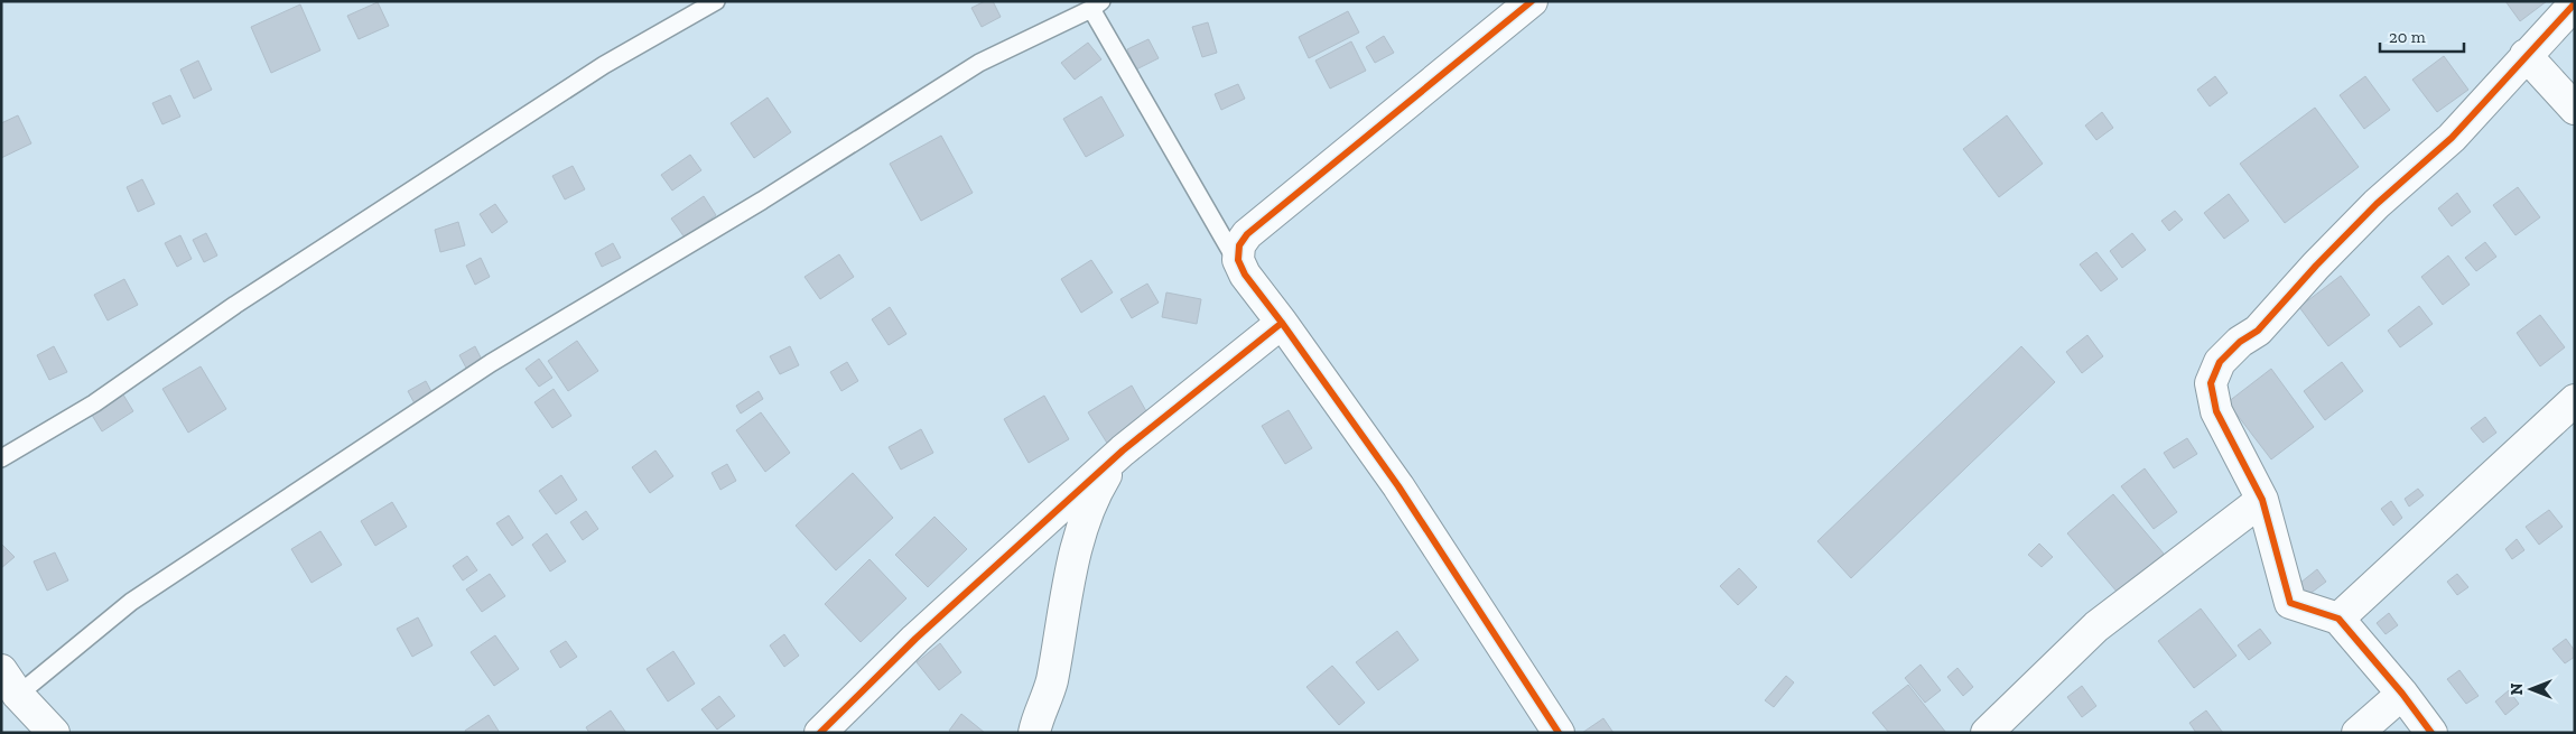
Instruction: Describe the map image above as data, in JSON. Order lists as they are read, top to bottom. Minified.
{"scale_bar":"20 m","north":"left"}
